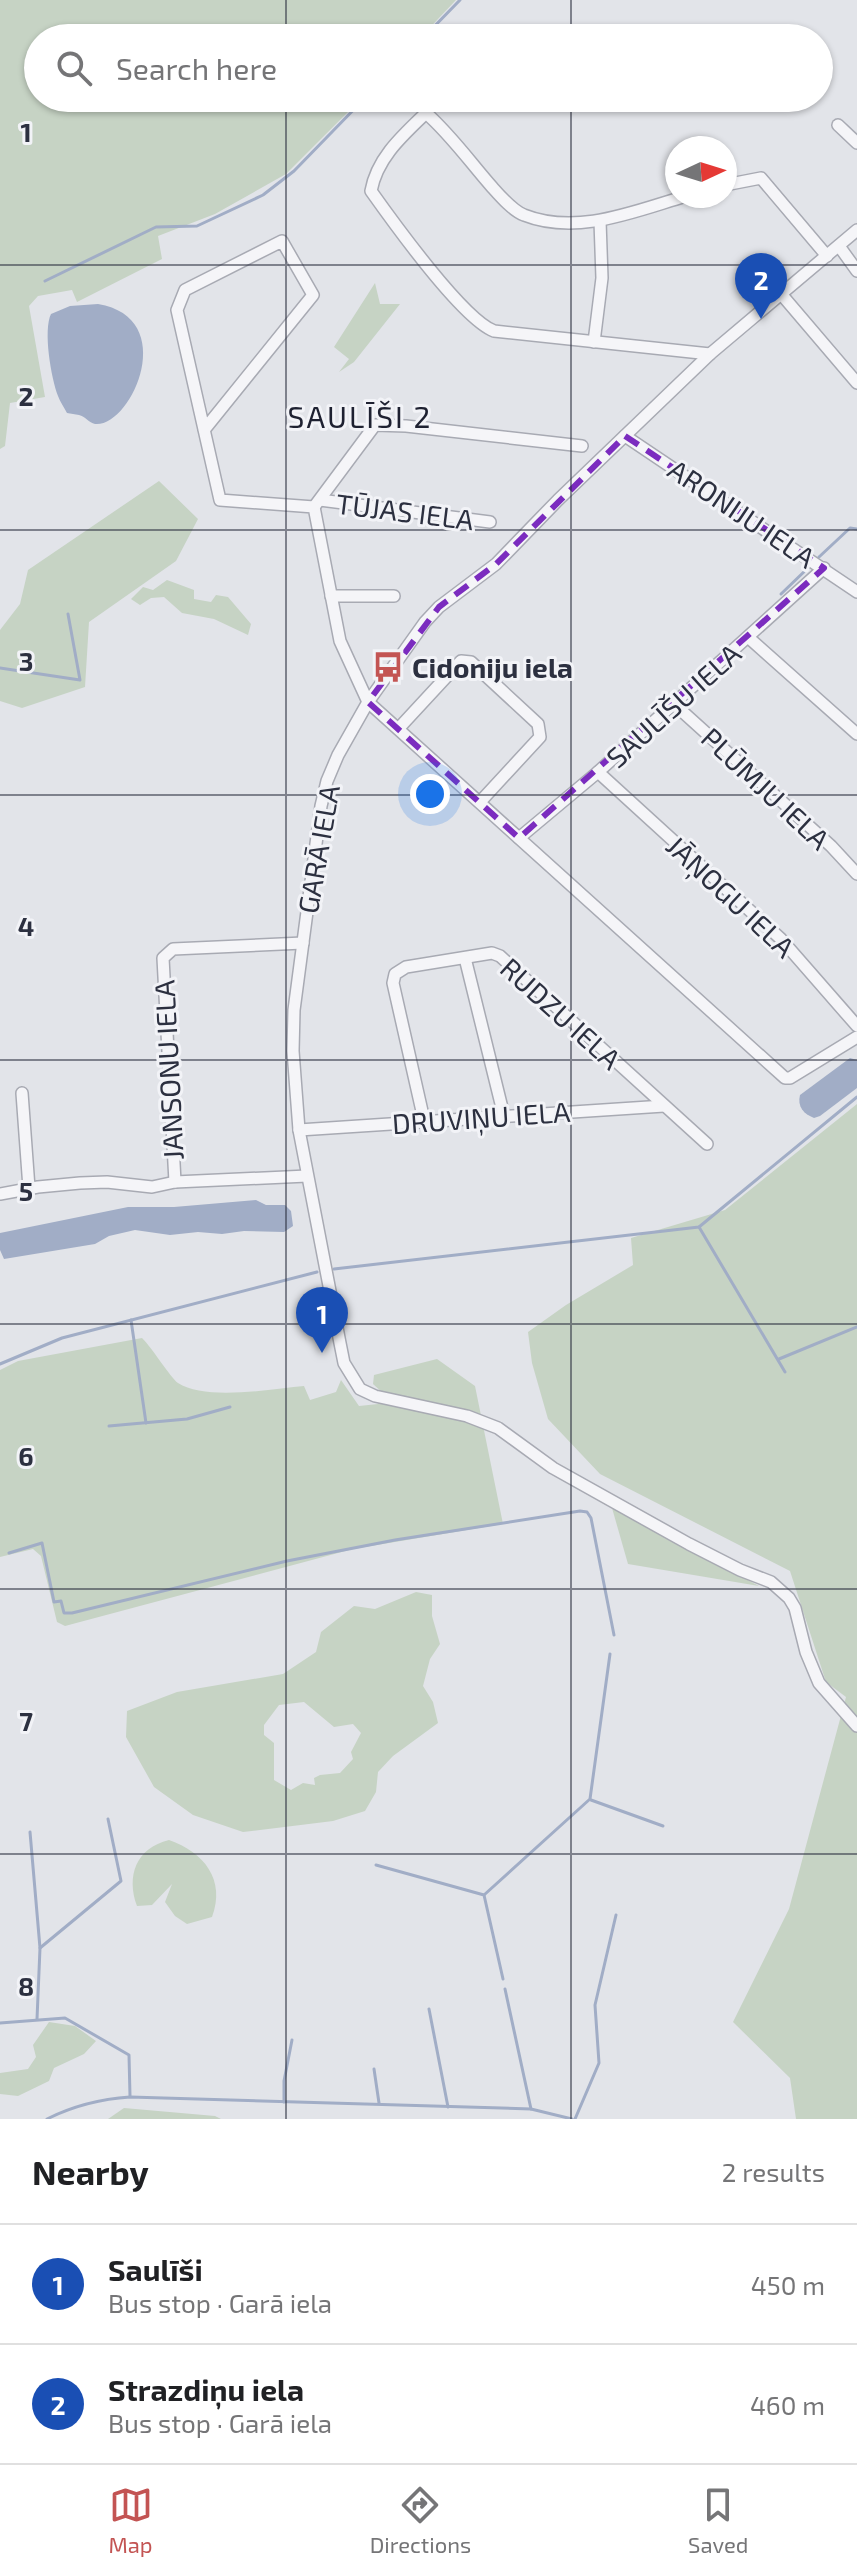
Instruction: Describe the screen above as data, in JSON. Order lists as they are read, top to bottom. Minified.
{"streets":{"street":["TŪJAS IELA","ARONIJU IELA","SAULĪŠU IELA","PLŪMJU IELA","GARĀ IELA","JĀŅOGU IELA","RUDZU IELA","JANSONU IELA","DRUVIŅU IELA"]},"crossings":[["ARONIJU IELA","SAULĪŠU IELA"],["ARONIJU IELA","GARĀ IELA"],["SAULĪŠU IELA","PLŪMJU IELA"],["SAULĪŠU IELA","JĀŅOGU IELA"],["GARĀ IELA","JANSONU IELA"],["GARĀ IELA","DRUVIŅU IELA"],["RUDZU IELA","DRUVIŅU IELA"]],"districts":["SAULĪŠI 2"],"places":{"bus stop":["Cidoniju iela"]},"north":"right","page":{"search":"Search here","pins":["2","1"],"heading":["Nearby","2 results"],"list":[{"mark":"1","name":"Saulīši","note":"Bus stop · Garā iela","value":"450 m"},{"mark":"2","name":"Strazdiņu iela","note":"Bus stop · Garā iela","value":"460 m"}],"nav":["Map","Directions","Saved"]},"grid":{"rows":["1","2","3","4","5","6","7","8"]}}
